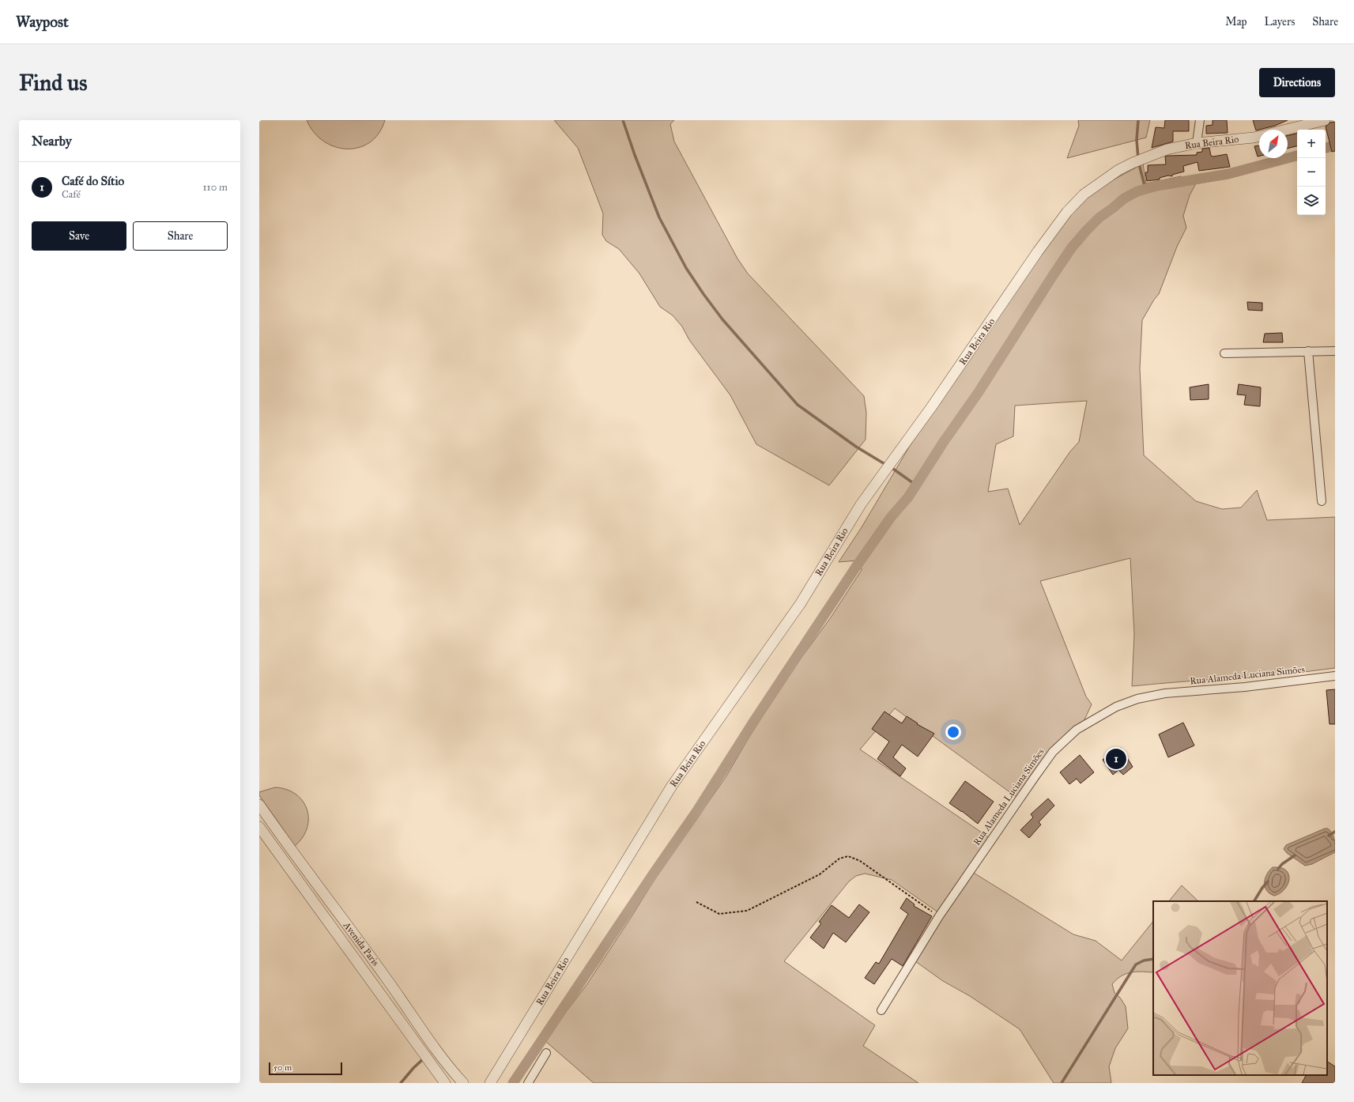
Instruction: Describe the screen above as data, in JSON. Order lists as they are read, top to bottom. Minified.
{"streets":{"street":["Rua Beira Rio","Rua Alameda Luciana Simões","Avenida Paris"]},"scale_bar":"50 m","north":"top right","page":{"header":"Waypost","nav":["Map","Layers","Share"],"buttons":["Directions",["Save","Share"]],"title":"Find us","heading":"Nearby","map_buttons":["+","−"],"list":[{"mark":"1","name":"Café do Sítio","note":"Café","value":"110 m"}],"pins":"1","scale":"50 m"}}
